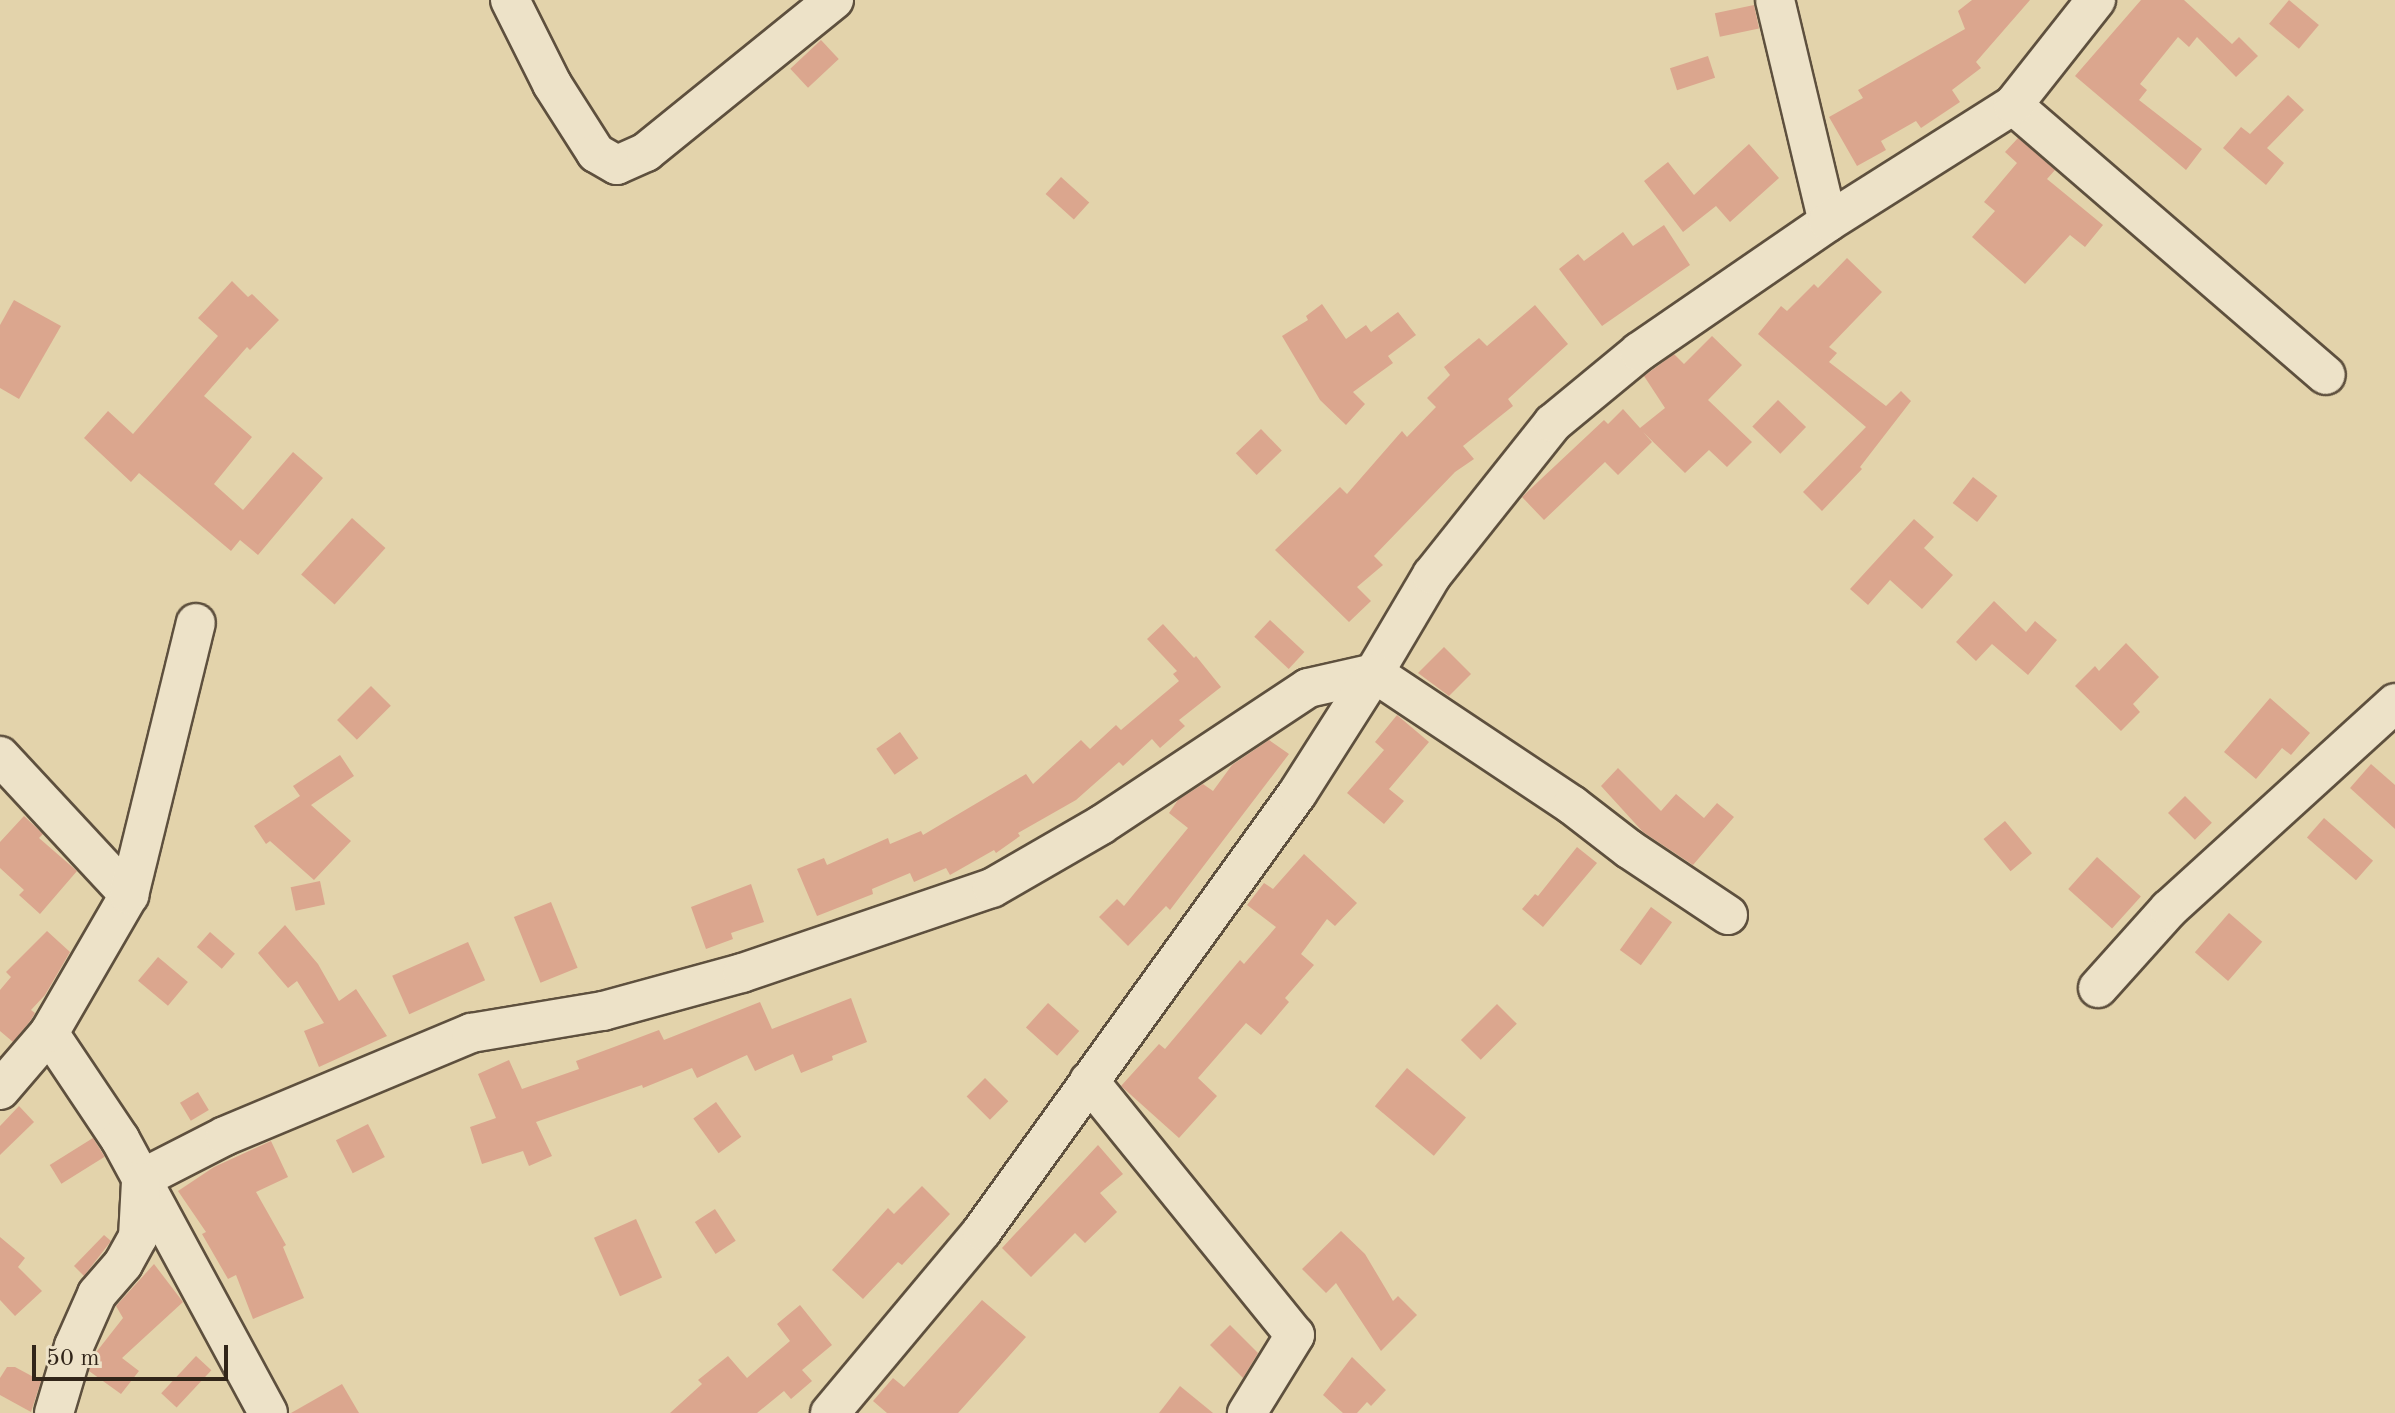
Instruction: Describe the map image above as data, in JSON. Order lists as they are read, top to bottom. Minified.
{"scale_bar":"50 m"}
